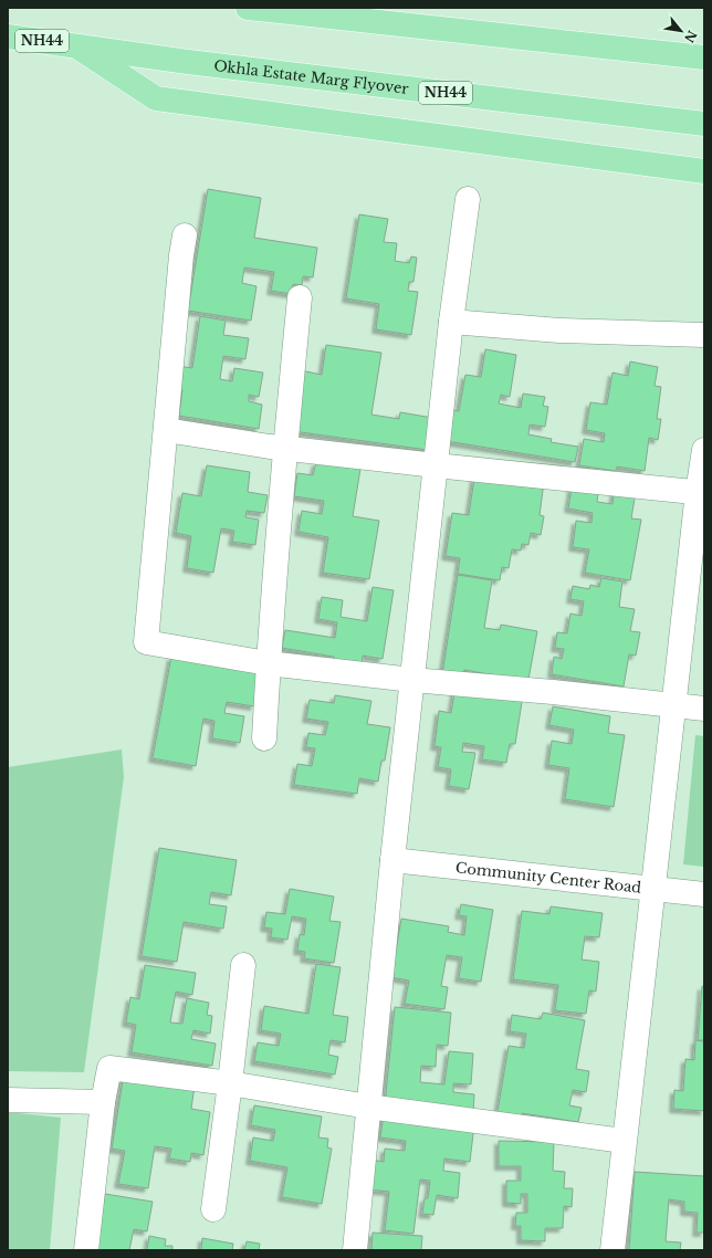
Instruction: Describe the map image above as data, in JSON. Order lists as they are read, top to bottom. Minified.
{"streets":{"highway":["NH44","Okhla Estate Marg Flyover"],"street":["Community Center Road"]},"crossings":[["NH44","Okhla Estate Marg Flyover"]],"north":"bottom right"}
